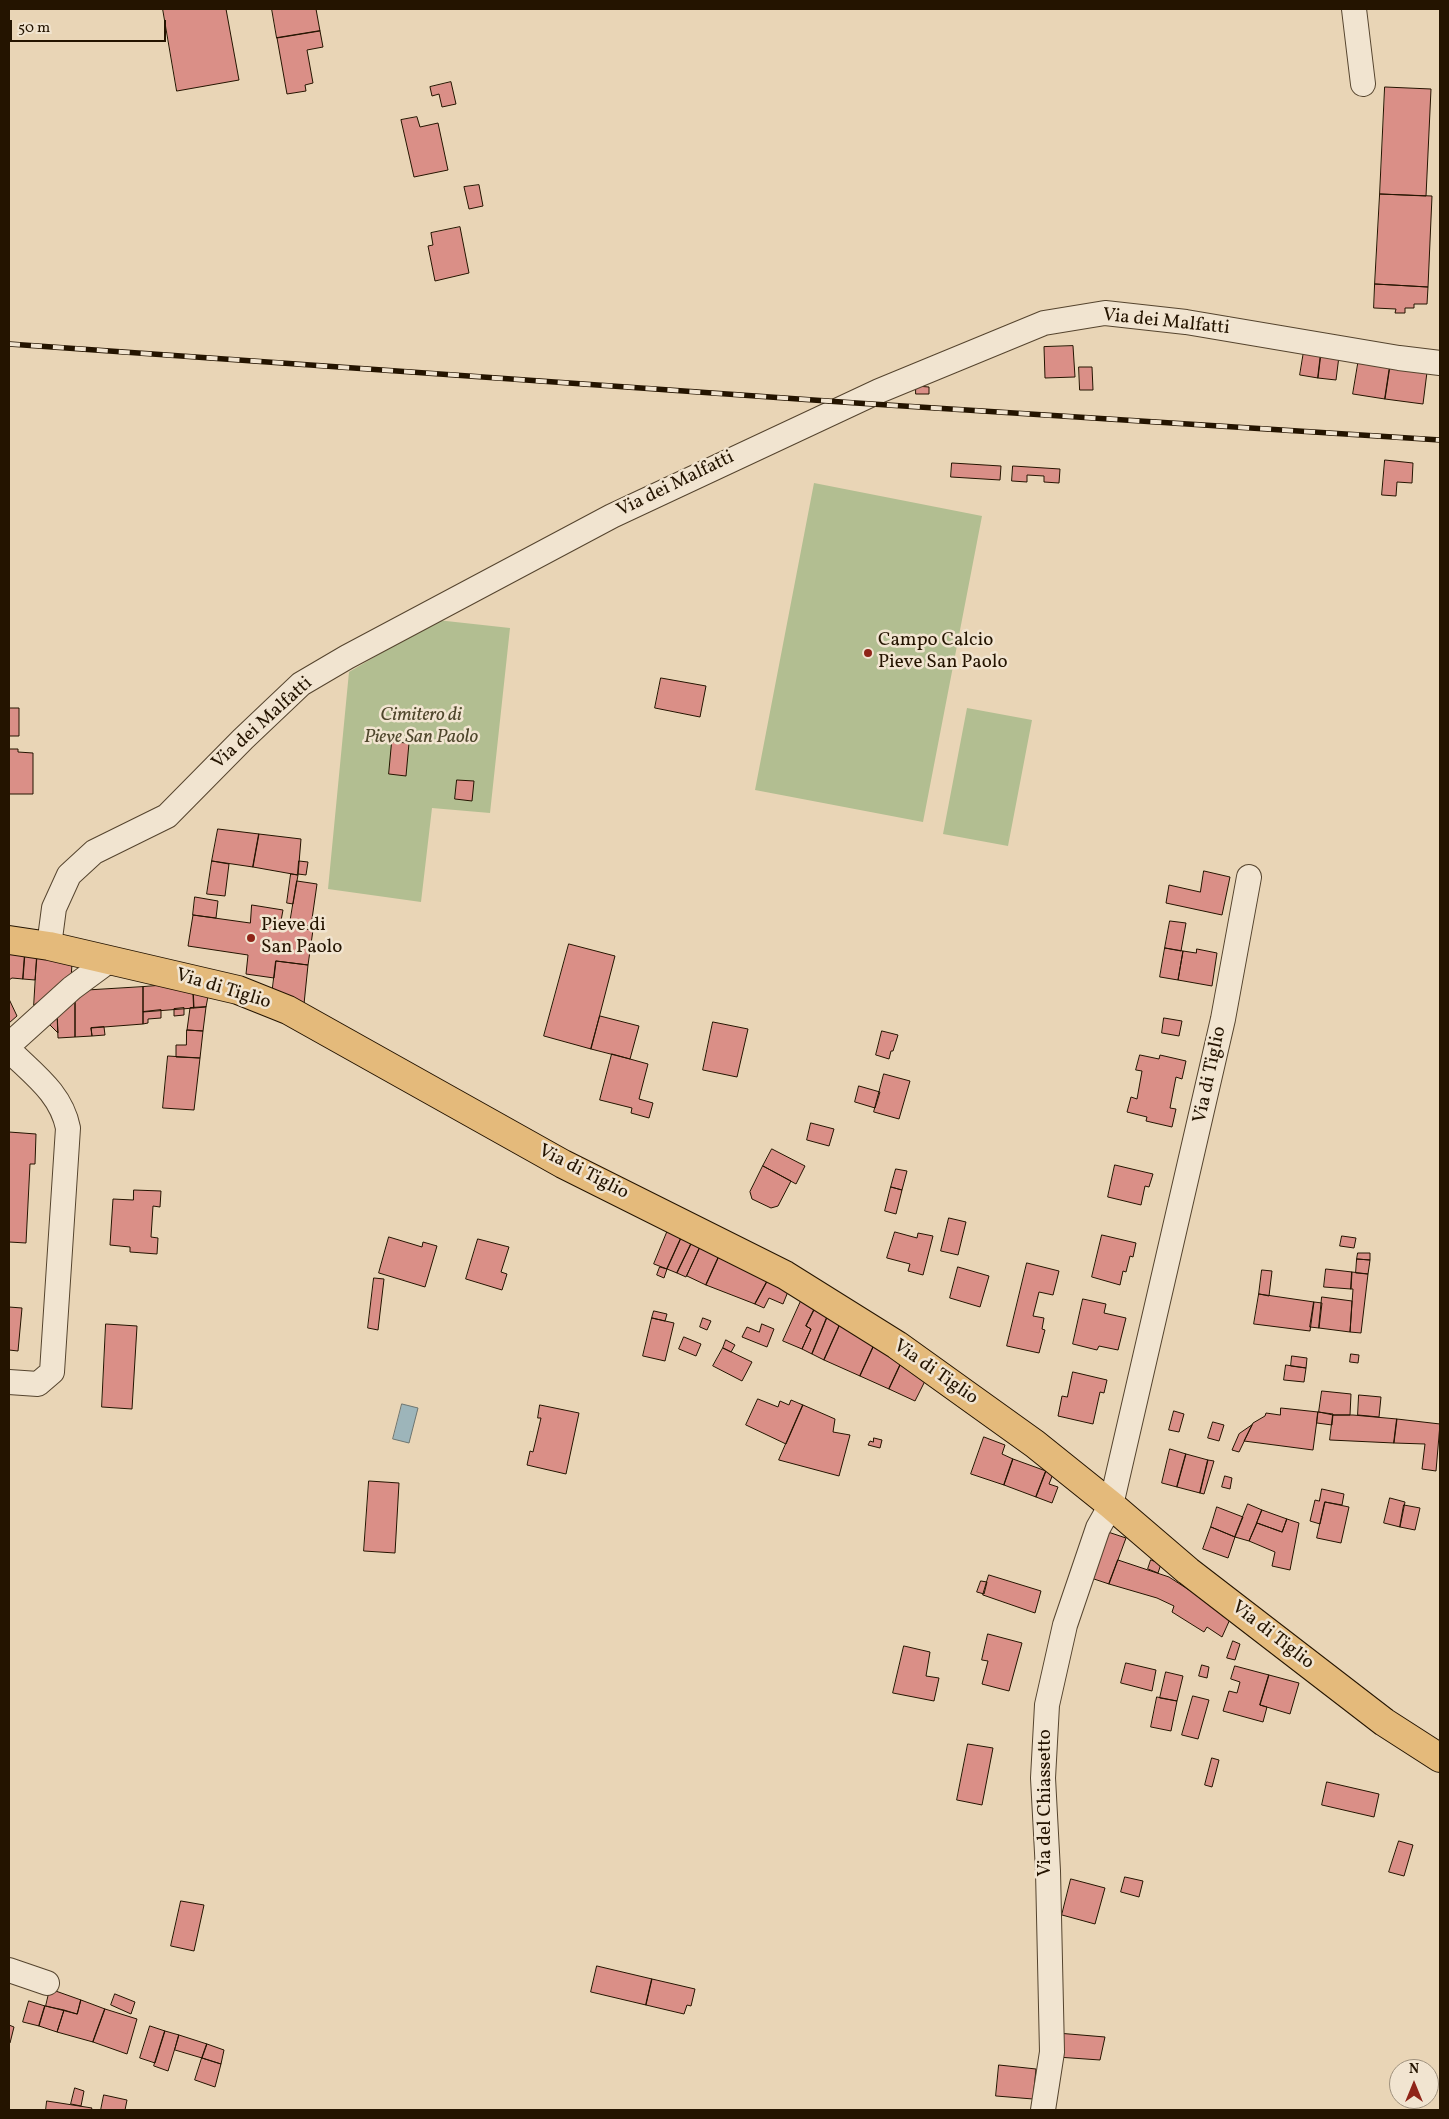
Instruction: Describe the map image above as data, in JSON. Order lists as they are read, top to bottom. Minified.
{"streets":{"main road":["Via di Tiglio"],"street":["Via dei Malfatti","Via del Chiassetto"]},"crossings":[["Via dei Malfatti","Via di Tiglio"],["Via di Tiglio","Via del Chiassetto"]],"parks":["Cimitero di Pieve San Paolo"],"places":["Campo Calcio Pieve San Paolo","Pieve di San Paolo"],"scale_bar":"50 m","north":"top"}
